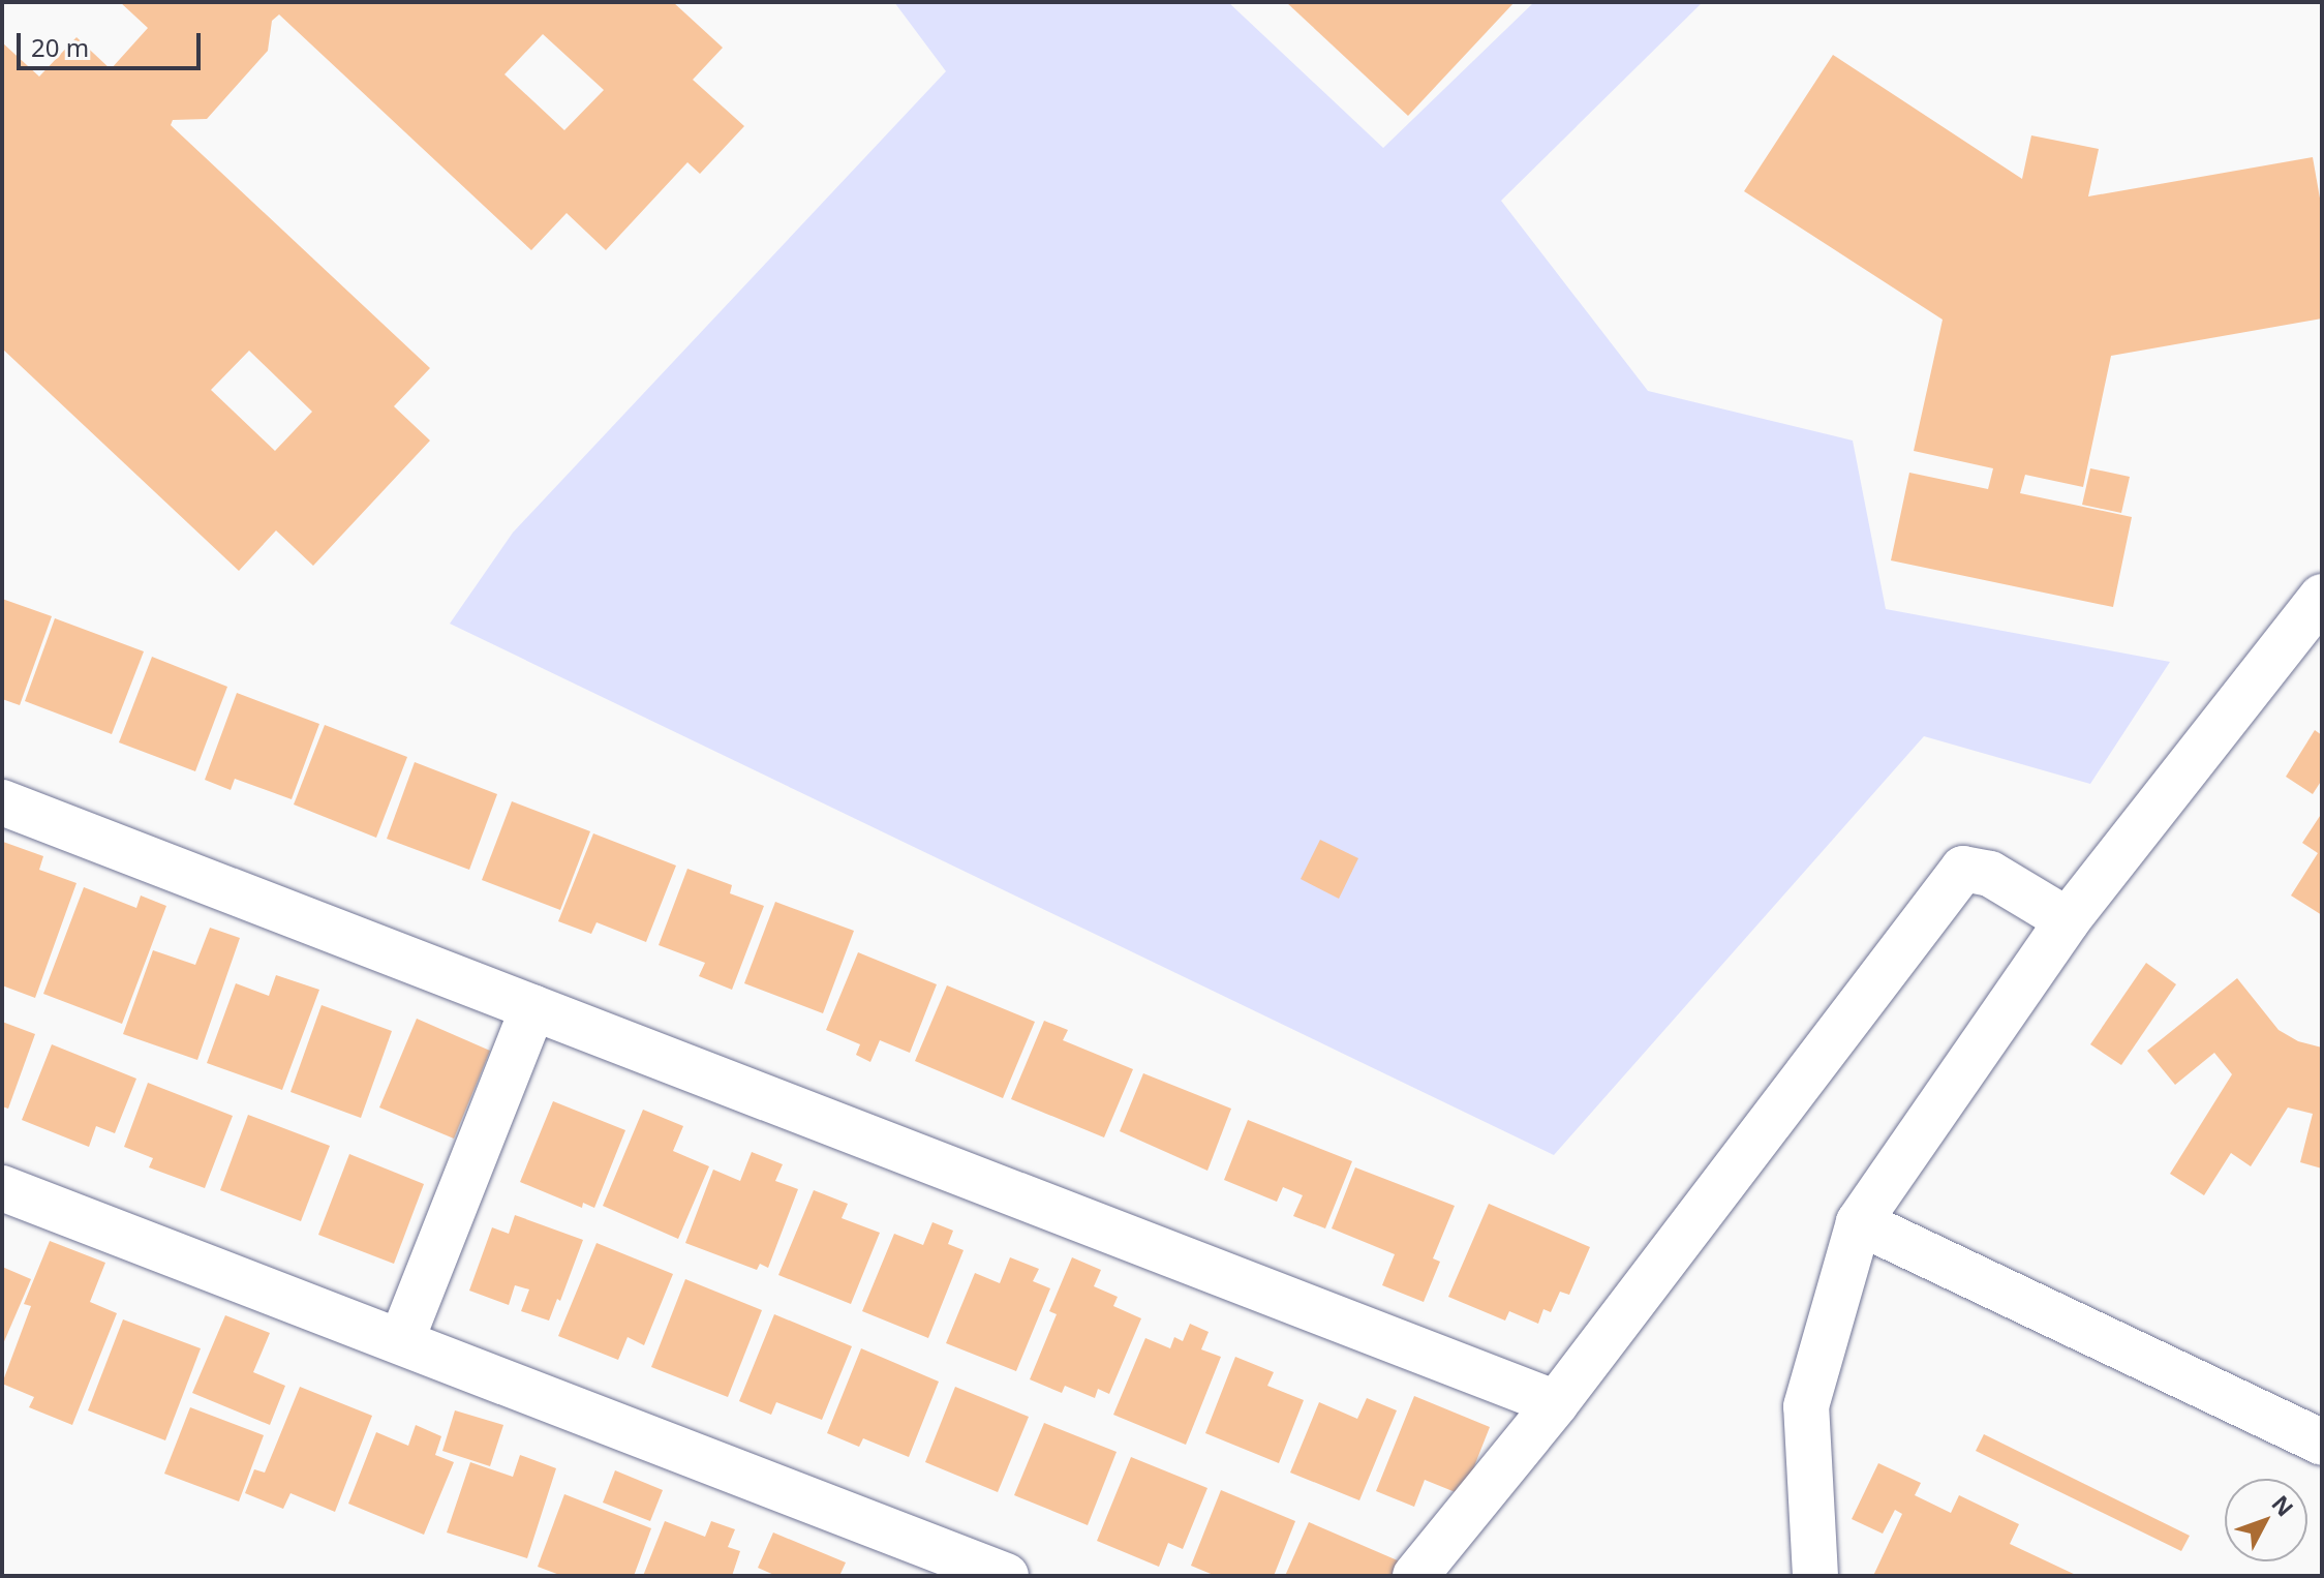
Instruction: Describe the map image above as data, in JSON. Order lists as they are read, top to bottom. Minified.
{"scale_bar":"20 m","north":"top right"}
